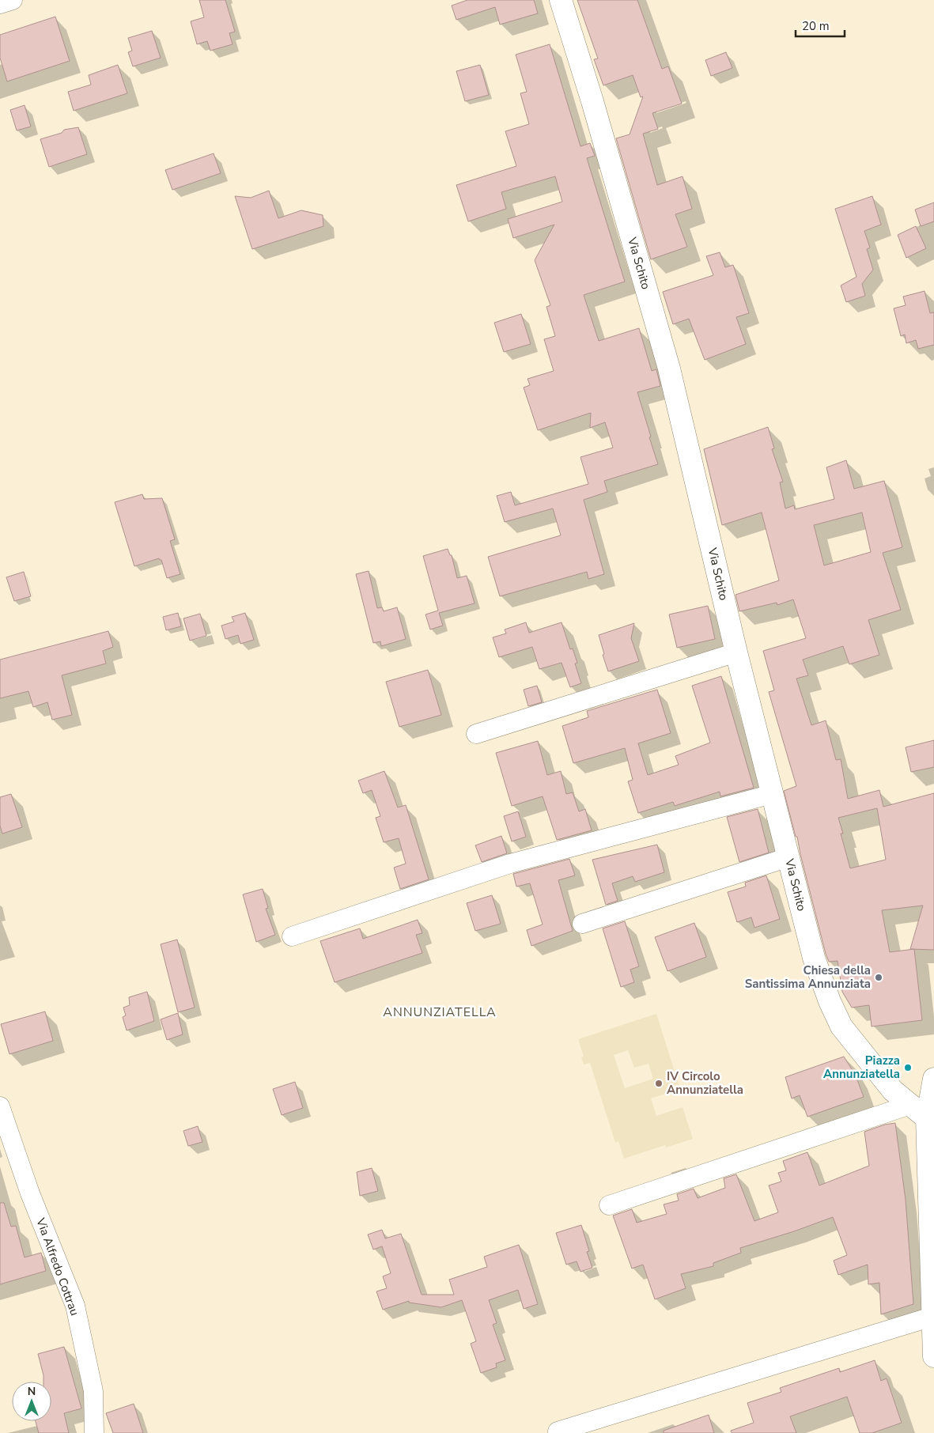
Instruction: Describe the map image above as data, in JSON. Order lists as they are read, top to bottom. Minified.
{"streets":{"street":["Via Schito","Via Alfredo Cottrau"]},"districts":["ANNUNZIATELLA"],"places":["Chiesa della Santissima Annunziata","Piazza Annunziatella","IV Circolo Annunziatella"],"scale_bar":"20 m","north":"top"}
